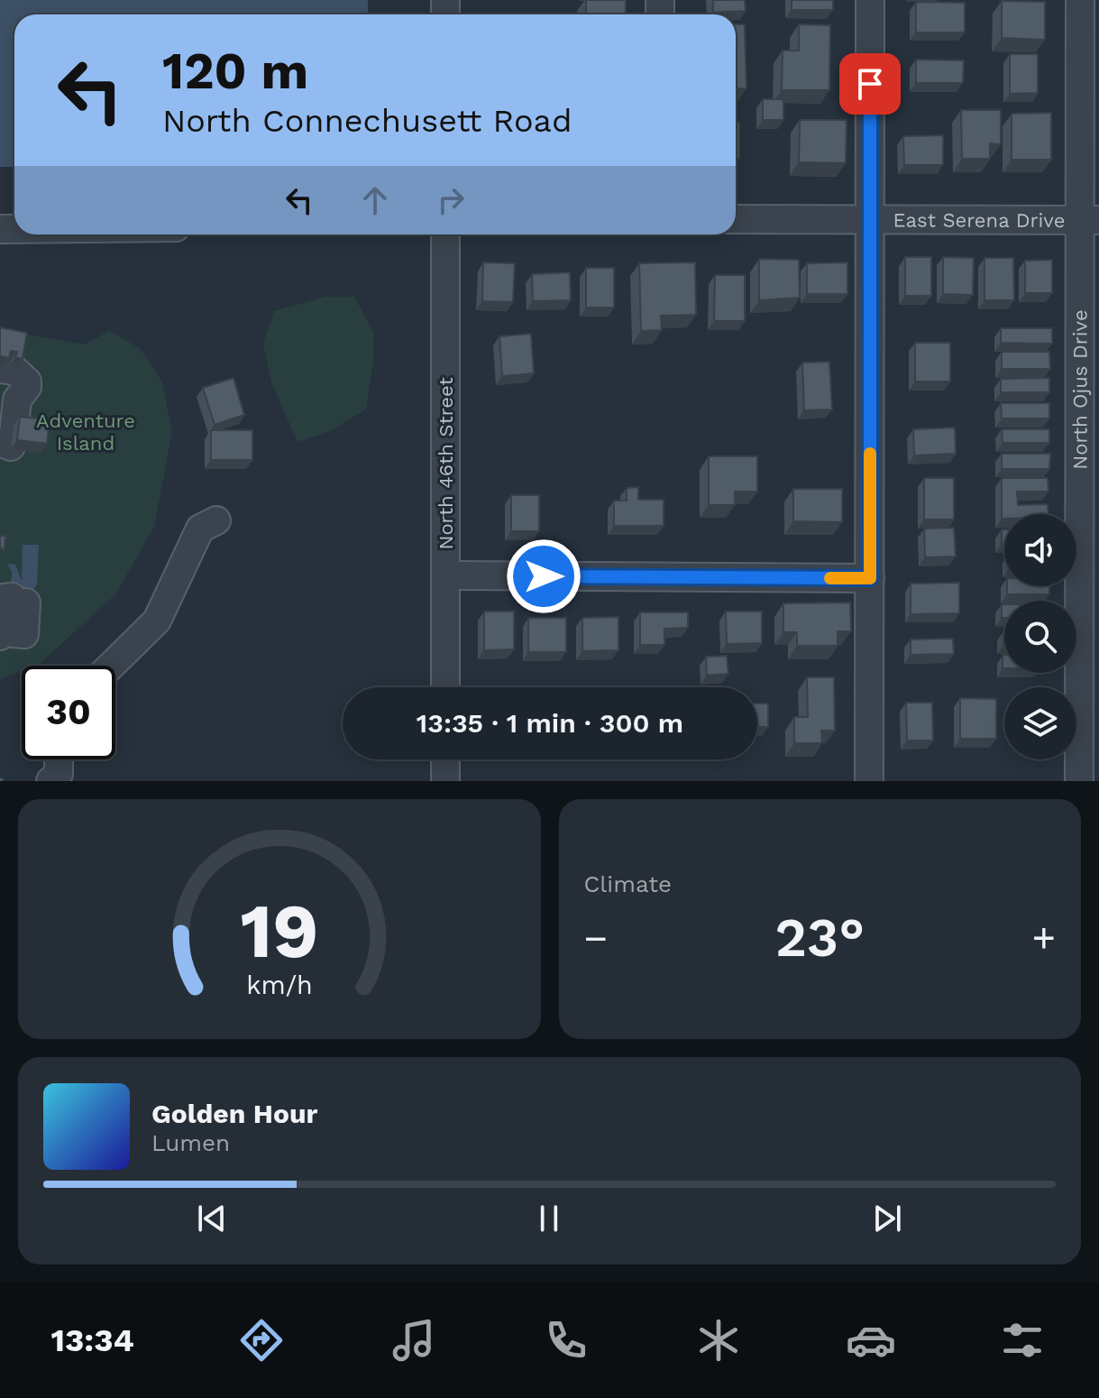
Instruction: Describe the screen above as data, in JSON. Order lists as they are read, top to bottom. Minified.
{"streets":{"street":["East Serena Drive","North Ojus Drive","North 46th Street"]},"crossings":[["East Serena Drive","North Ojus Drive"]],"parks":["Adventure Island"],"page":{"turn":["120 m","North Connechusett Road"],"limit":"30","trip":"13:35 · 1 min · 300 m","tile":"Climate","heat":["−","23°","+"],"song":["Golden Hour","Lumen"],"tabs":"13:34","gauge":["19","km/h"]}}
